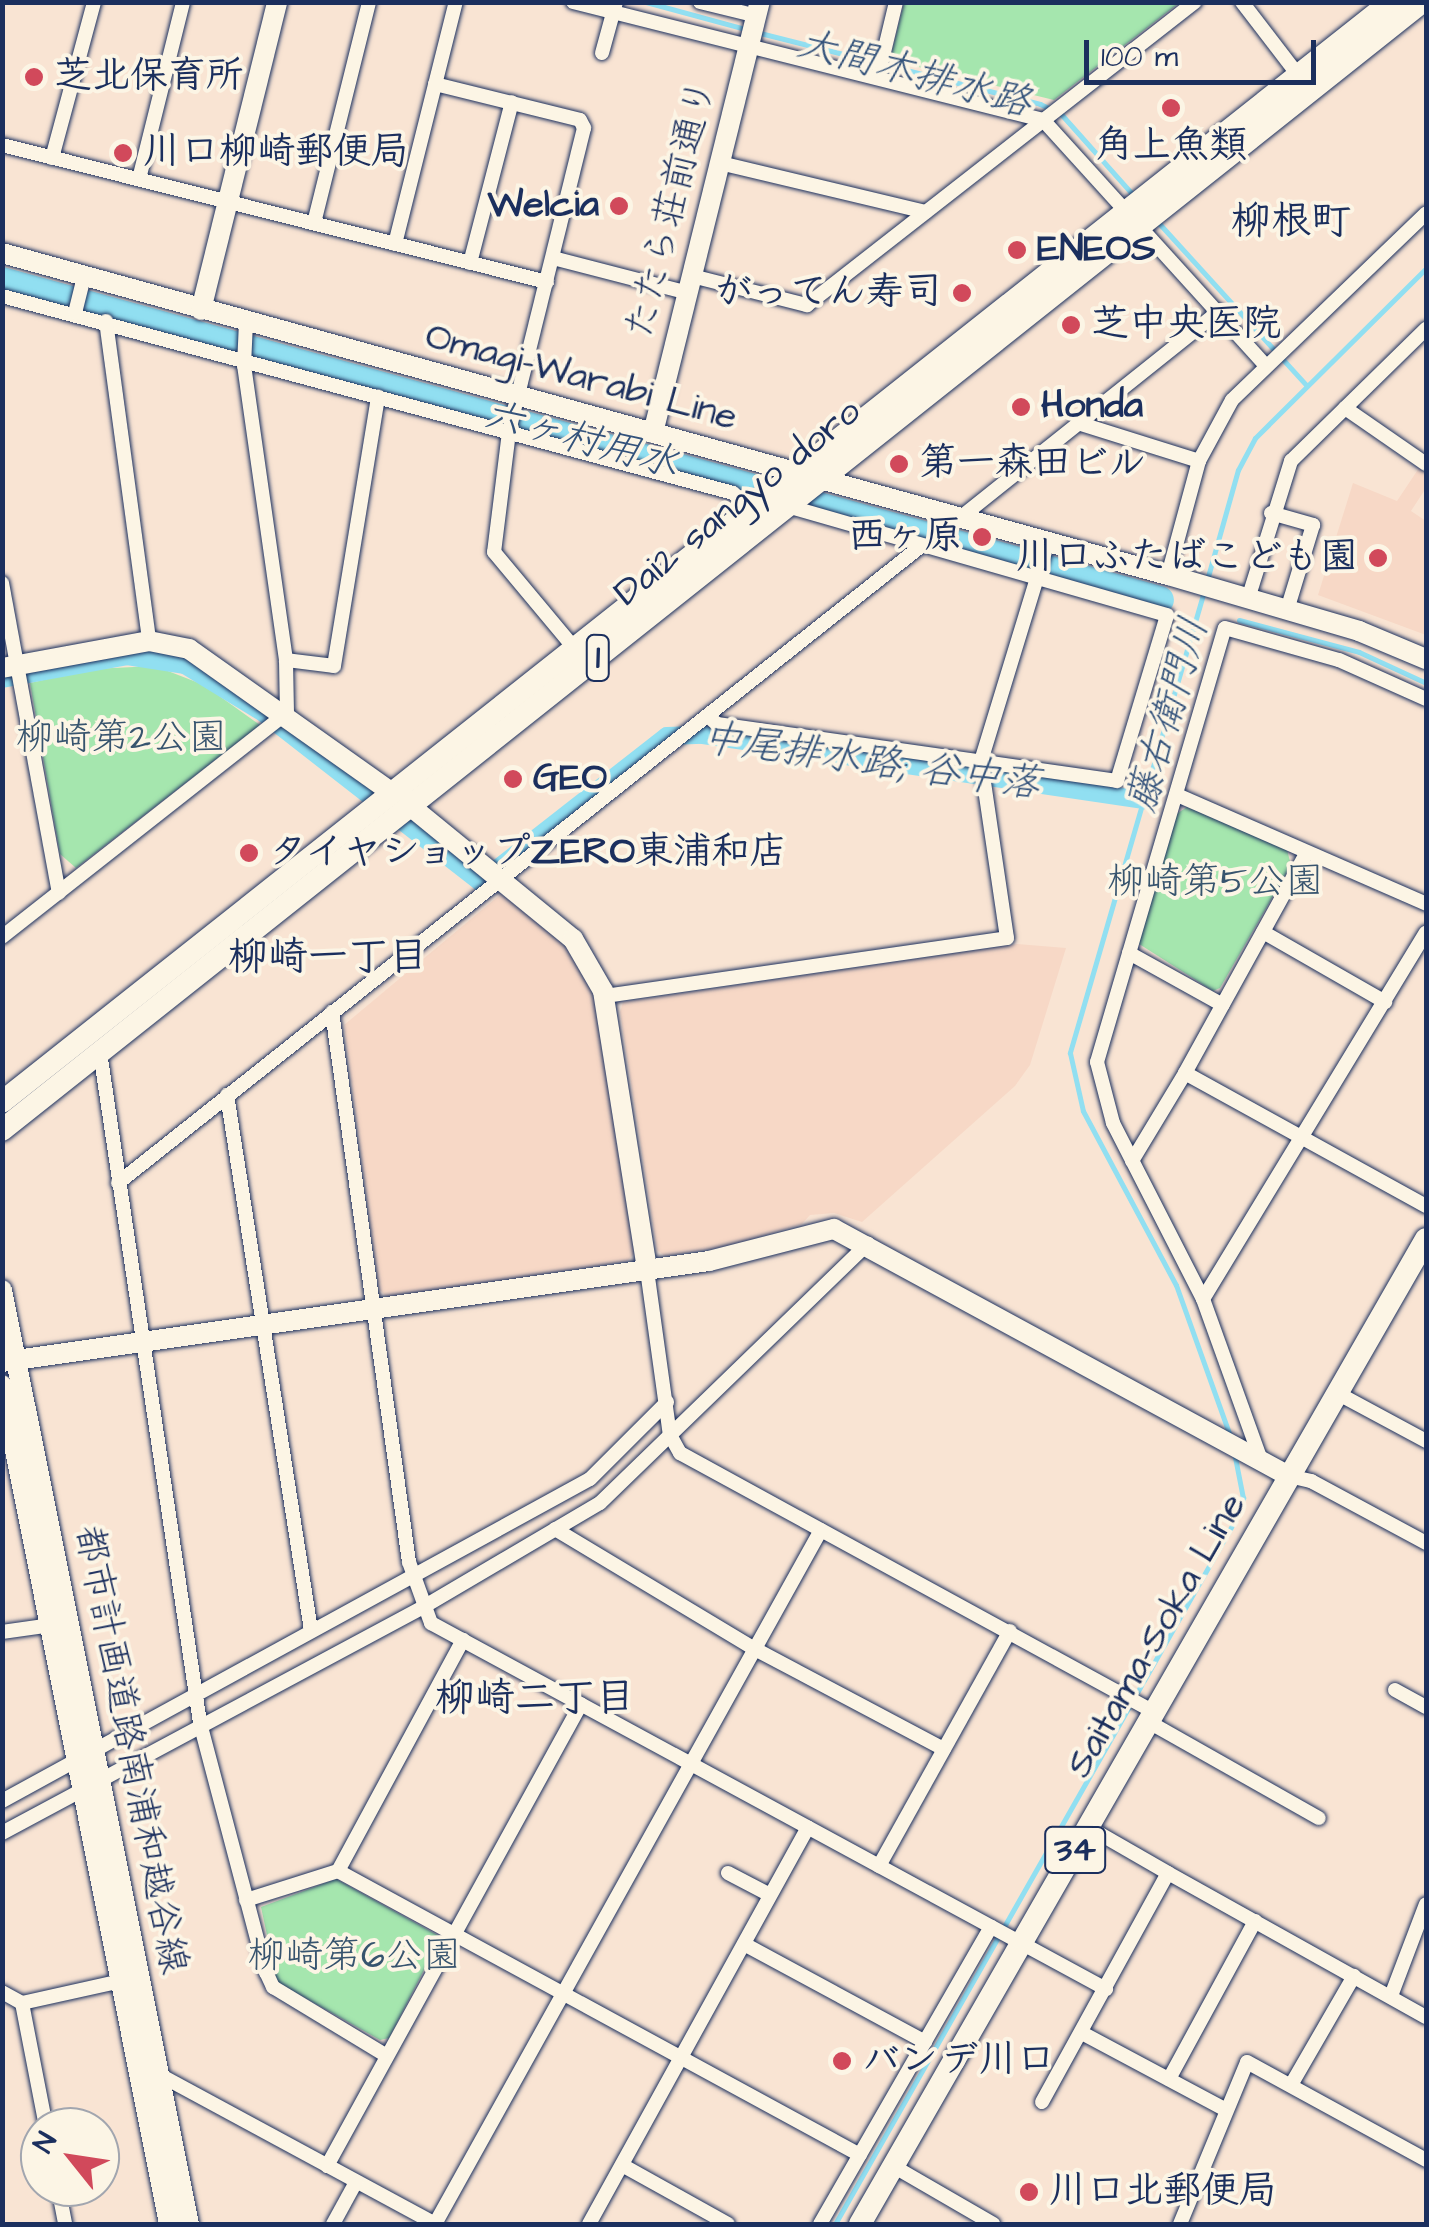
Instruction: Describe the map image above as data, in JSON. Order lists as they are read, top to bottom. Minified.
{"streets":{"main road":["Dai2 sangyo doro","1","Saitama-Soka Line","34"],"street":["たたら荘前通り","Omagi-Warabi Line","都市計画道路南浦和越谷線"]},"crossings":[["たたら荘前通り","Omagi-Warabi Line"],["Omagi-Warabi Line","Dai2 sangyo doro"]],"districts":["柳根町","柳崎一丁目","柳崎二丁目"],"water":["大間木排水路","六ヶ村用水","藤右衛門川","中尾排水路; 谷中落"],"parks":["柳崎第2公園","柳崎第5公園","柳崎第6公園"],"places":["芝北保育所","角上魚類","川口柳崎郵便局","Welcia","ENEOS","がってん寿司","芝中央医院","Honda","第一森田ビル","西ヶ原","川口ふたばこども園","GEO","タイヤショップZERO東浦和店","バンデ川口","川口北郵便局"],"scale_bar":"100 m","north":"top left"}
